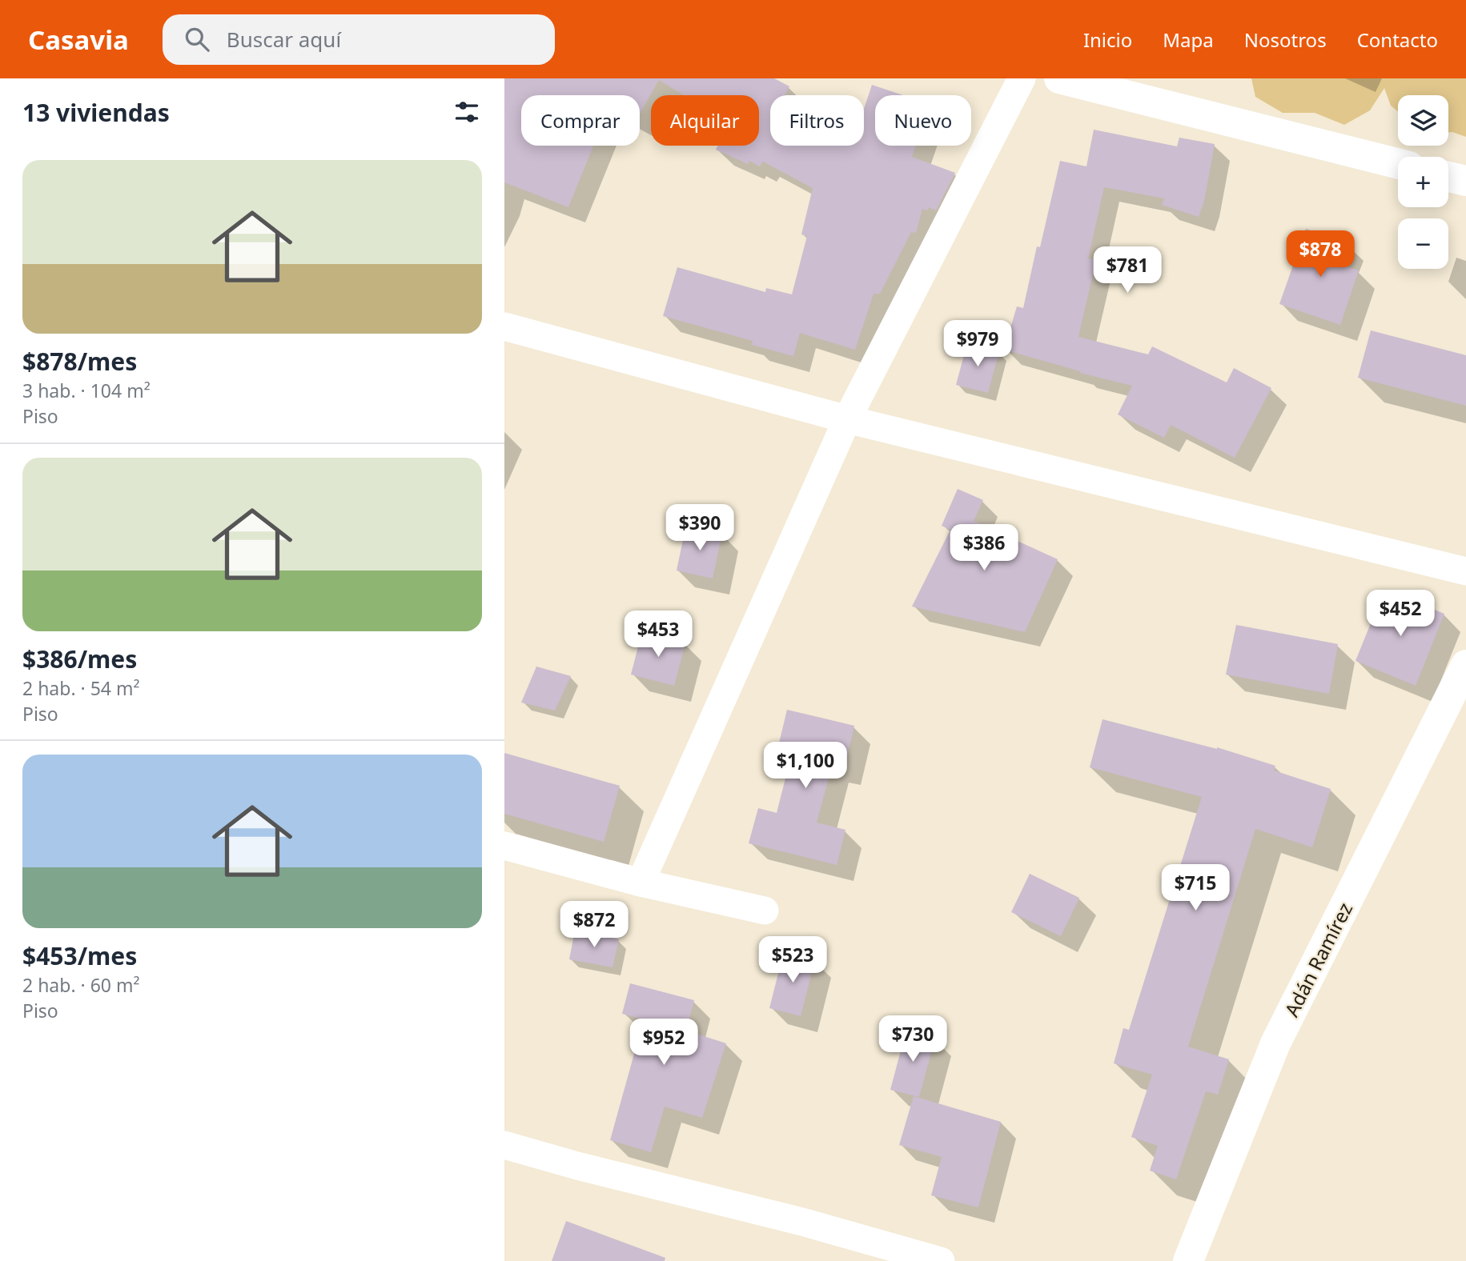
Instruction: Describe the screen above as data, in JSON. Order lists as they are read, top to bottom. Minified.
{"streets":{"street":["Adán Ramírez"]},"page":{"header":"Casavia","search":"Buscar aquí","nav":["Inicio","Mapa","Nosotros","Contacto"],"heading":"13 viviendas","map_buttons":["+","−"],"chip":["Comprar","Alquilar","Filtros","Nuevo"],"list":[{"name":"$878/mes","note":"3 hab. · 104 m² · Piso"},{"name":"$386/mes","note":"2 hab. · 54 m² · Piso"},{"name":"$453/mes","note":"2 hab. · 60 m² · Piso"}],"price":["$878","$781","$979","$390","$386","$452","$453","$1,100","$715","$872","$523","$730","$952"]}}
